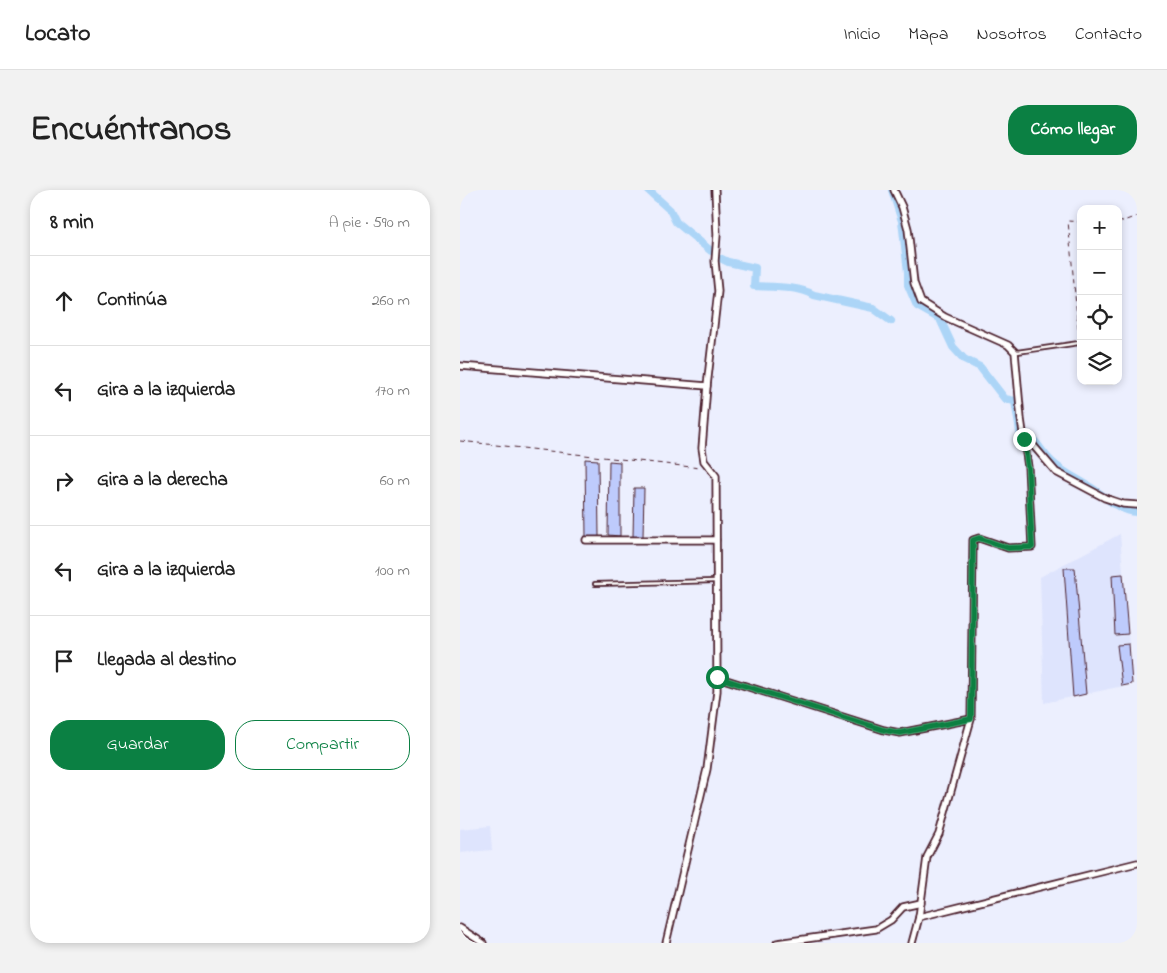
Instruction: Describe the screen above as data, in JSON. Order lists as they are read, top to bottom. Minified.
{"page":{"header":"Locato","nav":["Inicio","Mapa","Nosotros","Contacto"],"title":"Encuéntranos","buttons":["Cómo llegar",["Guardar","Compartir"]],"heading":["8 min","A pie · 590 m"],"map_buttons":["+","−"],"list":[["Continúa","260 m"],["Gira a la izquierda","170 m"],["Gira a la derecha","60 m"],["Gira a la izquierda","100 m"],"Llegada al destino"]}}
